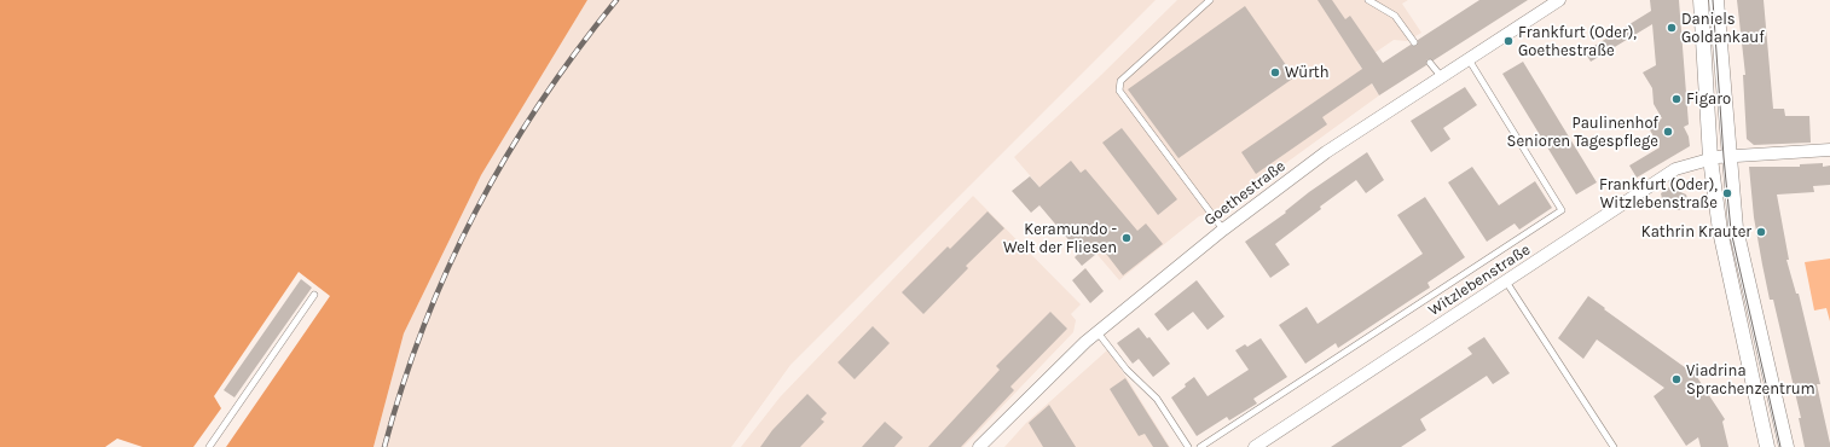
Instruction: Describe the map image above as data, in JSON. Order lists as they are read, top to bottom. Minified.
{"streets":{"street":["Goethestraße","Witzlebenstraße"]},"places":["Daniels Goldankauf","Frankfurt (Oder), Goethestraße","Würth","Figaro","Paulinenhof Senioren Tagespflege","Frankfurt (Oder), Witzlebenstraße","Kathrin Krauter","Keramundo - Welt der Fliesen","Viadrina Sprachenzentrum"]}
